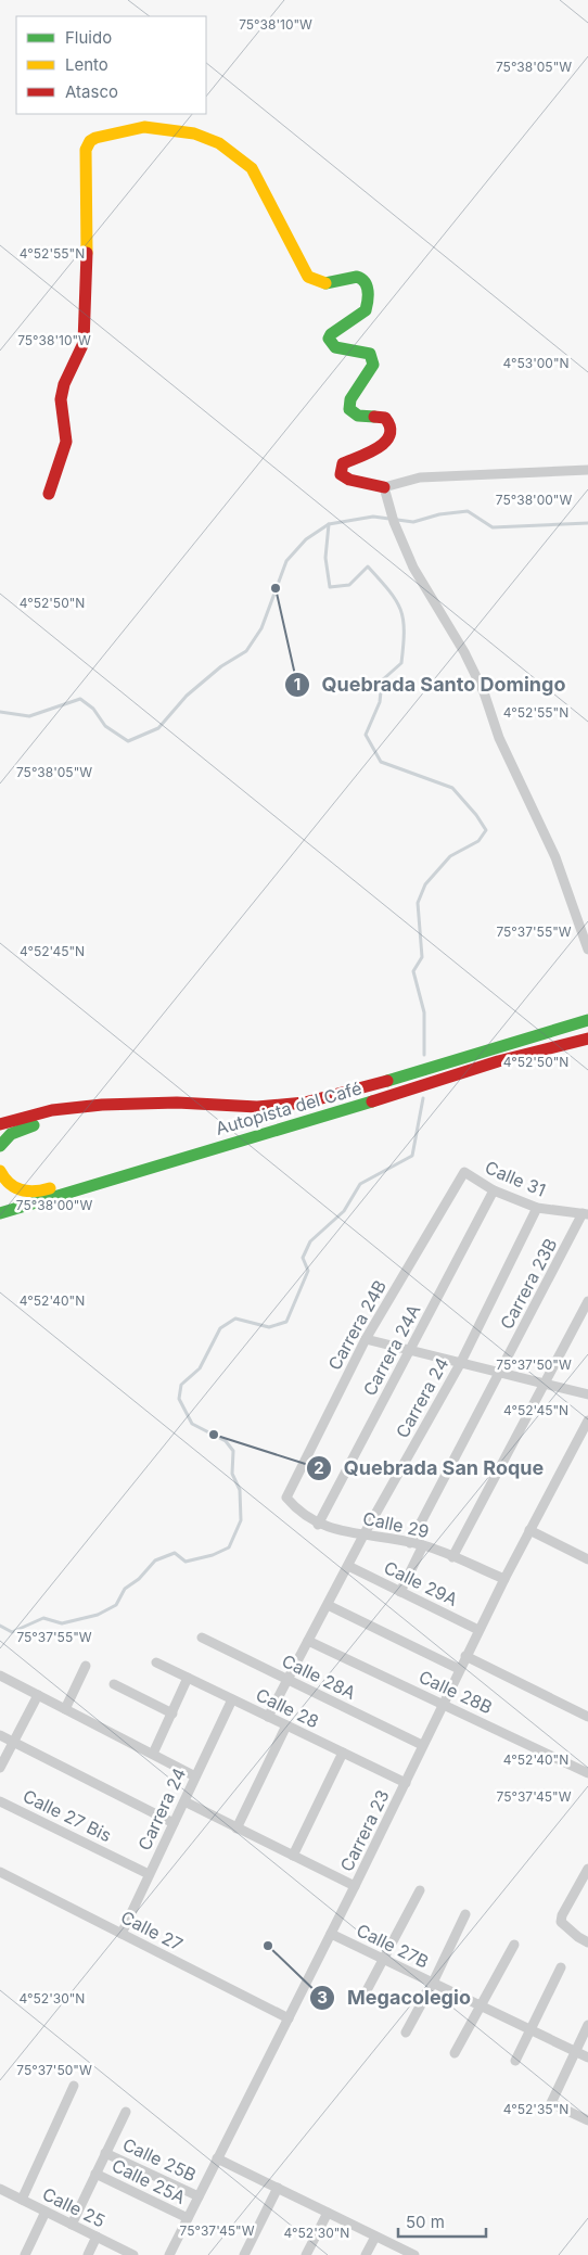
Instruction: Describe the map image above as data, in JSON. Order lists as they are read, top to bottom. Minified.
{"streets":{"main road":["Autopista del Café"],"street":["Calle 31","Carrera 23B","Carrera 24B","Carrera 24A","Carrera 24","Calle 29","Calle 29A","Calle 28A","Calle 28B","Calle 28","Calle 27 Bis","Carrera 23","Calle 27","Calle 27B","Calle 25B","Calle 25A","Calle 25"]},"crossings":[["Calle 31","Carrera 23B"],["Calle 31","Carrera 24B"],["Calle 31","Carrera 24A"],["Calle 31","Carrera 24"],["Carrera 23B","Calle 29"],["Carrera 24B","Calle 29"],["Carrera 24A","Calle 29"],["Carrera 24","Calle 29"],["Carrera 24","Calle 29A"],["Carrera 24","Calle 28A"],["Carrera 24","Calle 28B"],["Carrera 24","Calle 28"],["Carrera 24","Calle 27 Bis"],["Carrera 24","Calle 27"],["Calle 29","Carrera 23"],["Calle 29A","Carrera 23"],["Calle 28A","Carrera 23"],["Calle 28B","Carrera 23"],["Calle 28","Carrera 23"],["Carrera 23","Calle 27"],["Carrera 23","Calle 27B"],["Carrera 23","Calle 25B"],["Carrera 23","Calle 25A"]],"places":["Quebrada Santo Domingo","Quebrada San Roque","Megacolegio"],"legend":["Fluido","Lento","Atasco"],"scale_bar":"50 m","coordinates":["75°38'10\"W","75°38'05\"W","4°52'55\"N","4°53'00\"N","75°38'00\"W","4°52'50\"N","75°37'55\"W","4°52'45\"N","4°52'40\"N","75°37'50\"W","75°37'45\"W","4°52'30\"N","4°52'35\"N"]}
